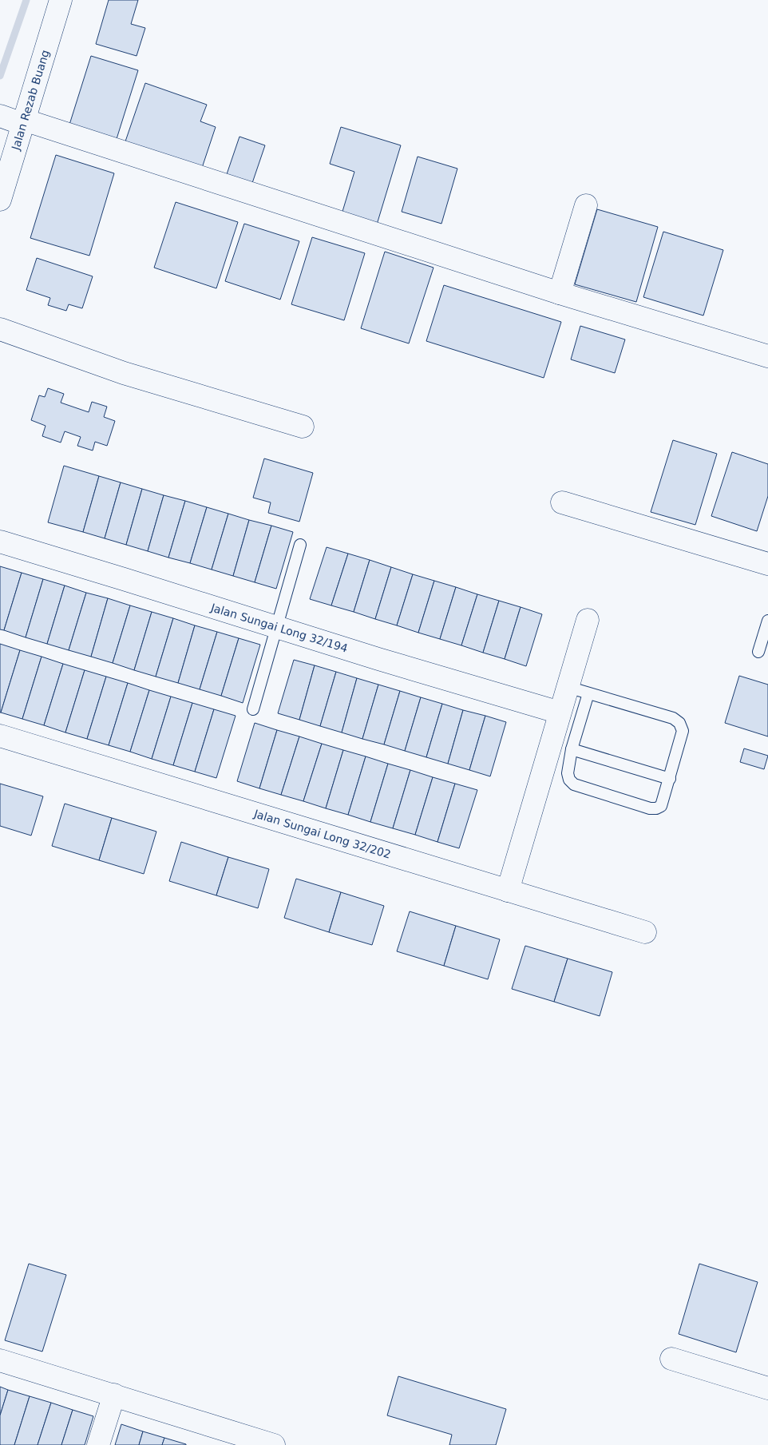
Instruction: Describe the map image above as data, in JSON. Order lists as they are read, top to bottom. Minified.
{"streets":{"street":["Jalan Rezab Buang","Jalan Sungai Long 32/194","Jalan Sungai Long 32/202"]}}
